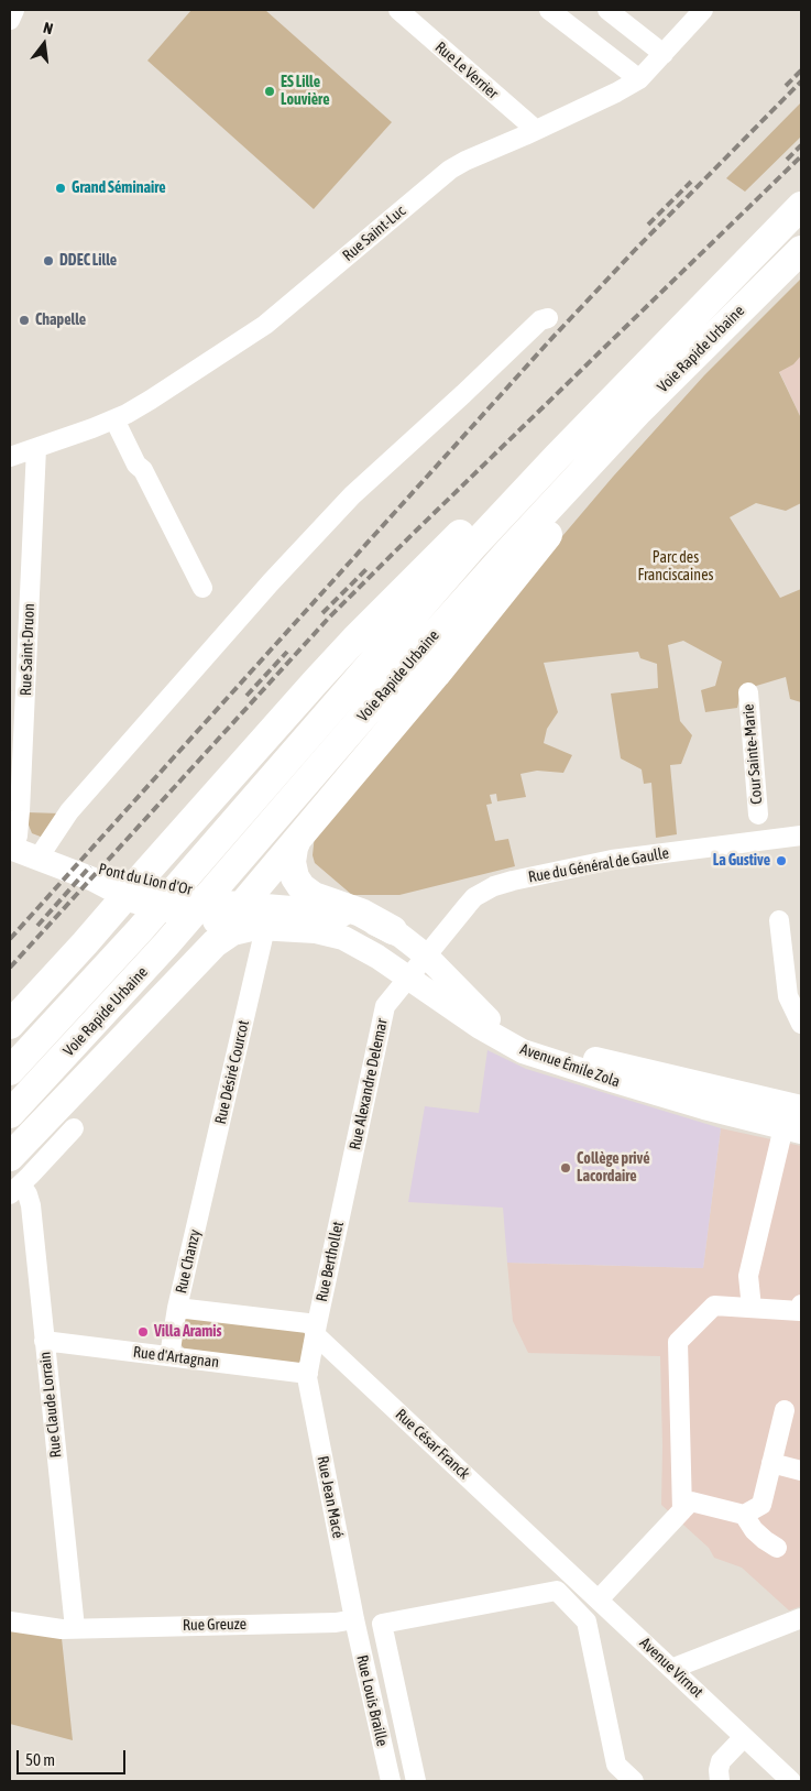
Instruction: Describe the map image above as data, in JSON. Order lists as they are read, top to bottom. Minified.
{"streets":{"highway":["Voie Rapide Urbaine"],"main road":["Pont du Lion d'Or","Avenue Émile Zola"],"street":["Rue Le Verrier","Rue Saint-Luc","Rue Saint-Druon","Cour Sainte-Marie","Rue du Général de Gaulle","Rue Désiré Courcot","Rue Alexandre Delemar","Rue Chanzy","Rue Berthollet","Rue d'Artagnan","Rue Claude Lorrain","Rue César Franck","Rue Jean Macé","Rue Greuze","Avenue Virnot","Rue Louis Braille"]},"crossings":[["Rue Le Verrier","Rue Saint-Luc"],["Rue Saint-Luc","Rue Saint-Druon"],["Rue Saint-Druon","Pont du Lion d'Or"],["Cour Sainte-Marie","Rue du Général de Gaulle"],["Rue du Général de Gaulle","Avenue Émile Zola"],["Rue du Général de Gaulle","Rue Alexandre Delemar"],["Pont du Lion d'Or","Avenue Émile Zola"],["Pont du Lion d'Or","Rue Désiré Courcot"],["Avenue Émile Zola","Rue Désiré Courcot"],["Avenue Émile Zola","Rue Alexandre Delemar"],["Rue Désiré Courcot","Rue Chanzy"],["Rue Alexandre Delemar","Rue Berthollet"],["Rue Chanzy","Rue d'Artagnan"],["Rue Berthollet","Rue d'Artagnan"],["Rue Berthollet","Rue César Franck"],["Rue Berthollet","Rue Jean Macé"],["Rue d'Artagnan","Rue Claude Lorrain"],["Rue d'Artagnan","Rue Jean Macé"],["Rue Claude Lorrain","Rue Greuze"],["Rue César Franck","Avenue Virnot"],["Rue Jean Macé","Rue Greuze"],["Rue Jean Macé","Rue Louis Braille"],["Rue Greuze","Rue Louis Braille"]],"parks":["Parc des Franciscaines"],"places":["ES Lille Louvière","Grand Séminaire","DDEC Lille","Chapelle","La Gustive","Collège privé Lacordaire","Villa Aramis"],"scale_bar":"50 m","north":"top"}
